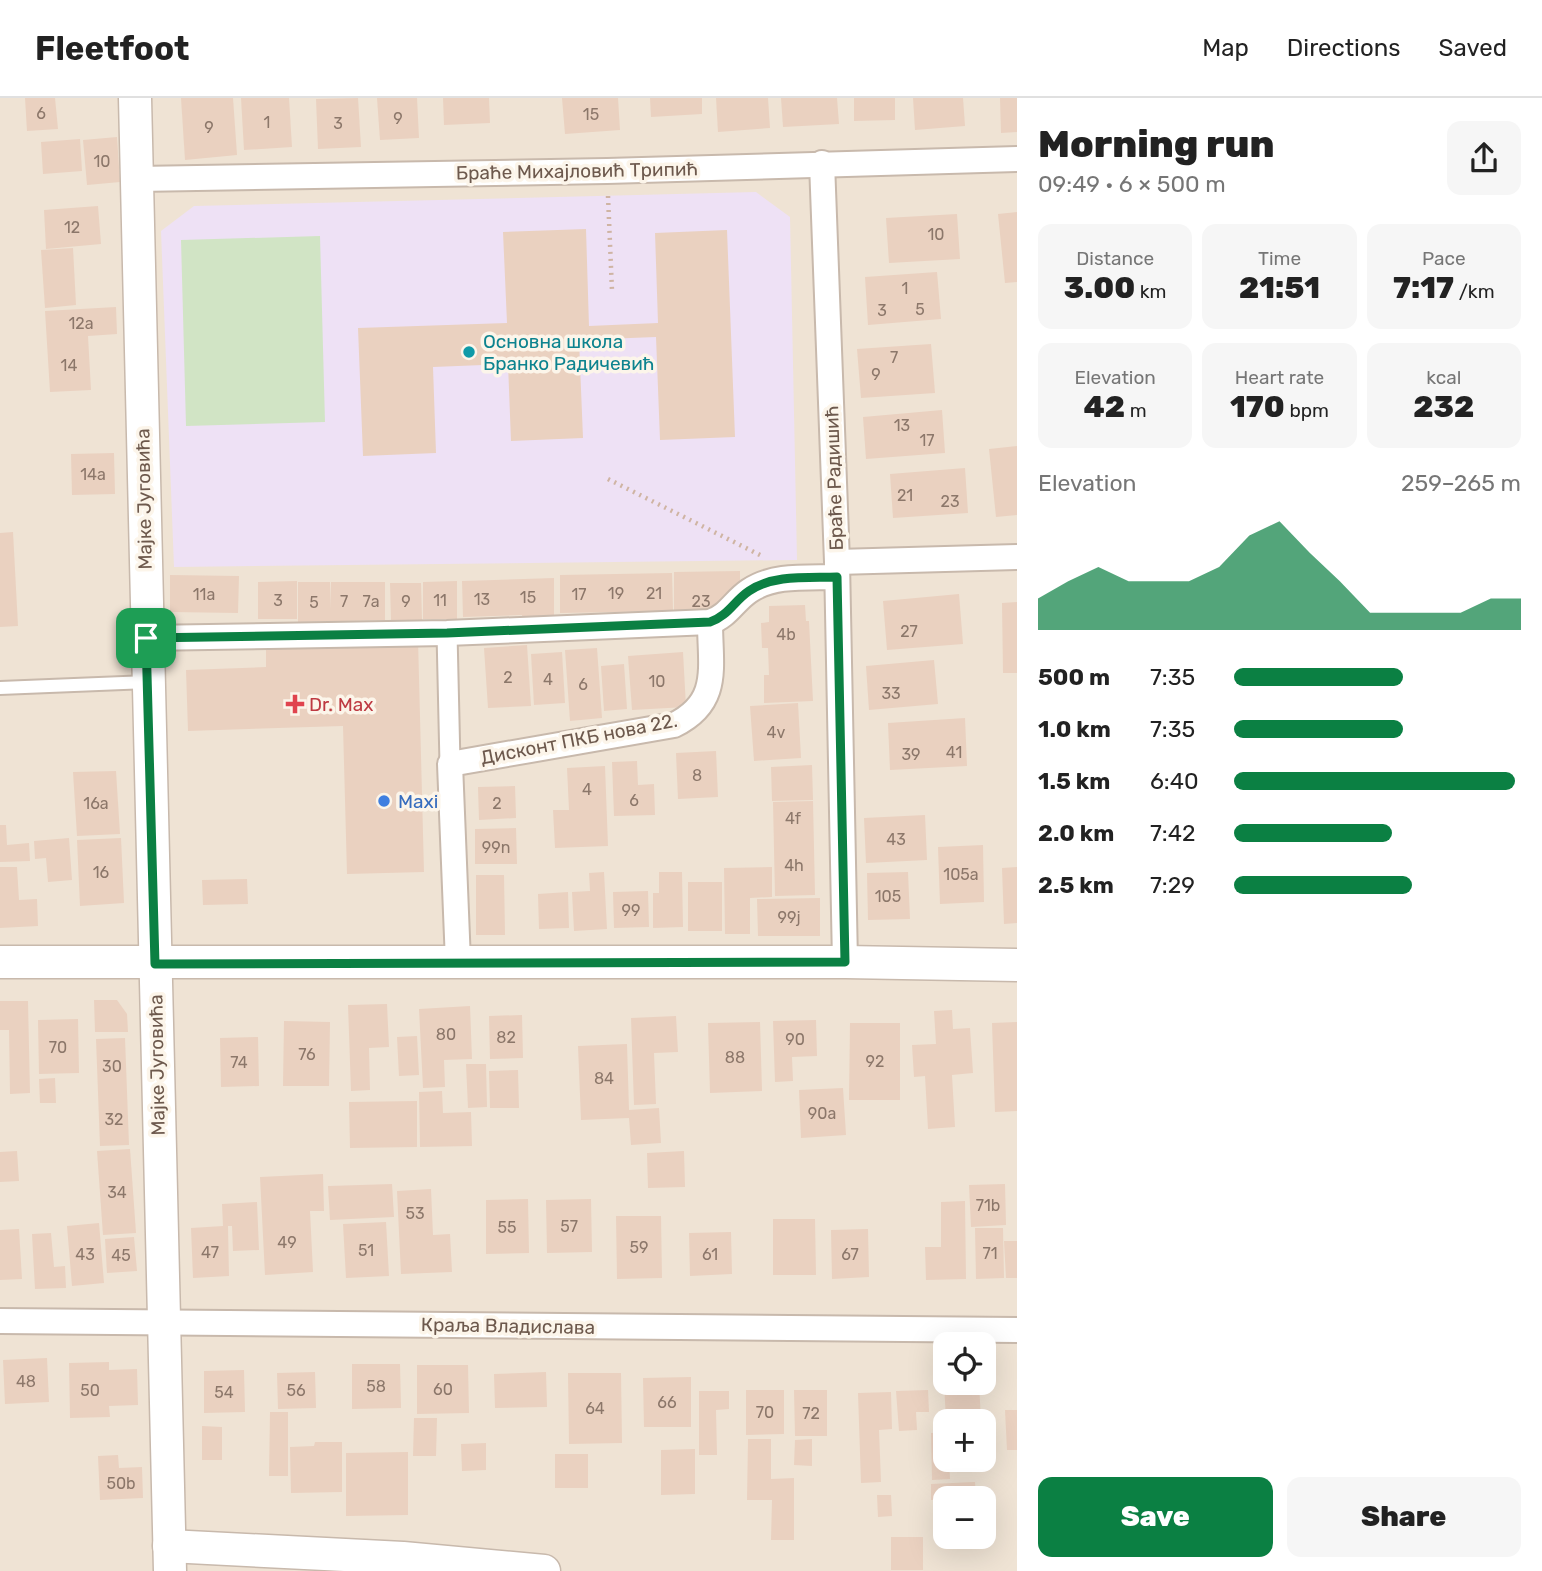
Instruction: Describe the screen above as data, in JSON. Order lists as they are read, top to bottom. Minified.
{"streets":{"street":["Браће Михајловић Трипић","Браће Радишић","Мајке Југовића","Дисконт ПКБ нова 22.","Краља Владислава"]},"crossings":[["Браће Михајловић Трипић","Браће Радишић"],["Браће Михајловић Трипић","Мајке Југовића"],["Мајке Југовића","Краља Владислава"]],"places":{"other":["Основна школа Бранко Радичевић","Maxi"],"health":["Dr. Max"]},"house_numbers":["6","15","9","1","3","9","10","12","10","1","5","3","12a","7","14","9","13","17","14a","21","23","19","21","11a","17","15","13","3","11","7","7a","9","23","5","27","4b","2","4","10","6","33","4v","41","39","8","4","6","16a","2","4f","43","99n","4h","16","105a","105","99","99j","80","82","90","70","76","88","92","74","30","84","90a","32","34","71b","53","57","55","49","59","51","47","71","43","61","67","45","48","58","60","50","56","54","66","64","70","72","50b"],"page":{"header":"Fleetfoot","nav":["Map","Directions","Saved"],"heading":["Morning run","09:49 · 6 × 500 m"],"stats":[["Distance","3.00 km"],["Time","21:51"],["Pace","7:17 /km"],["Elevation","42 m"],["Heart rate","170 bpm"],["kcal","232"]],"chart":["Elevation","259–265 m"],"list":[{"name":"500 m","note":"7:35"},{"name":"1.0 km","note":"7:35"},{"name":"1.5 km","note":"6:40"},{"name":"2.0 km","note":"7:42"},{"name":"2.5 km","note":"7:29"}],"map_buttons":["+","−"],"buttons":["Save","Share"]}}
